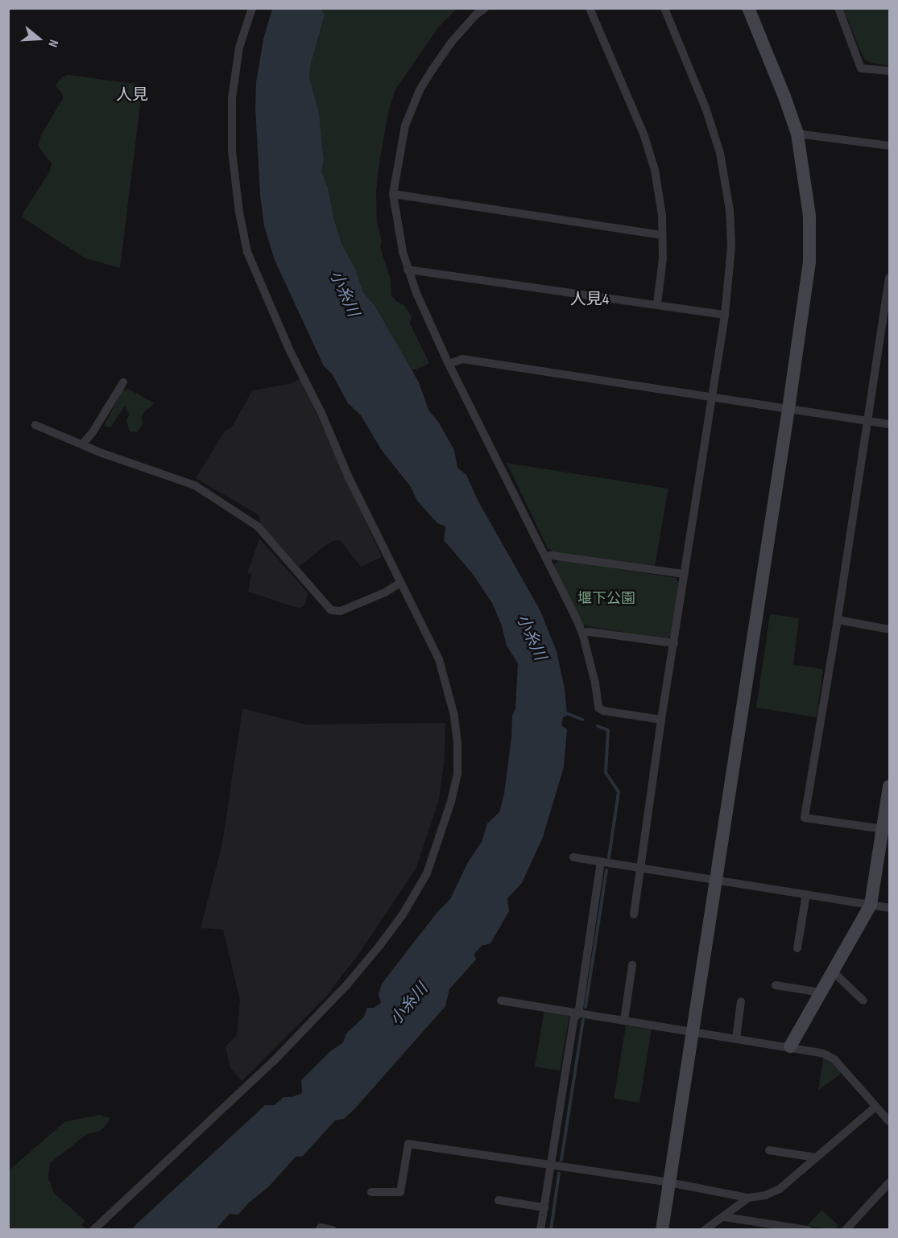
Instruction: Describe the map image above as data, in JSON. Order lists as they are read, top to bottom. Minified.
{"districts":["人見","人見4"],"water":["小糸川"],"parks":["堰下公園"],"north":"right"}
